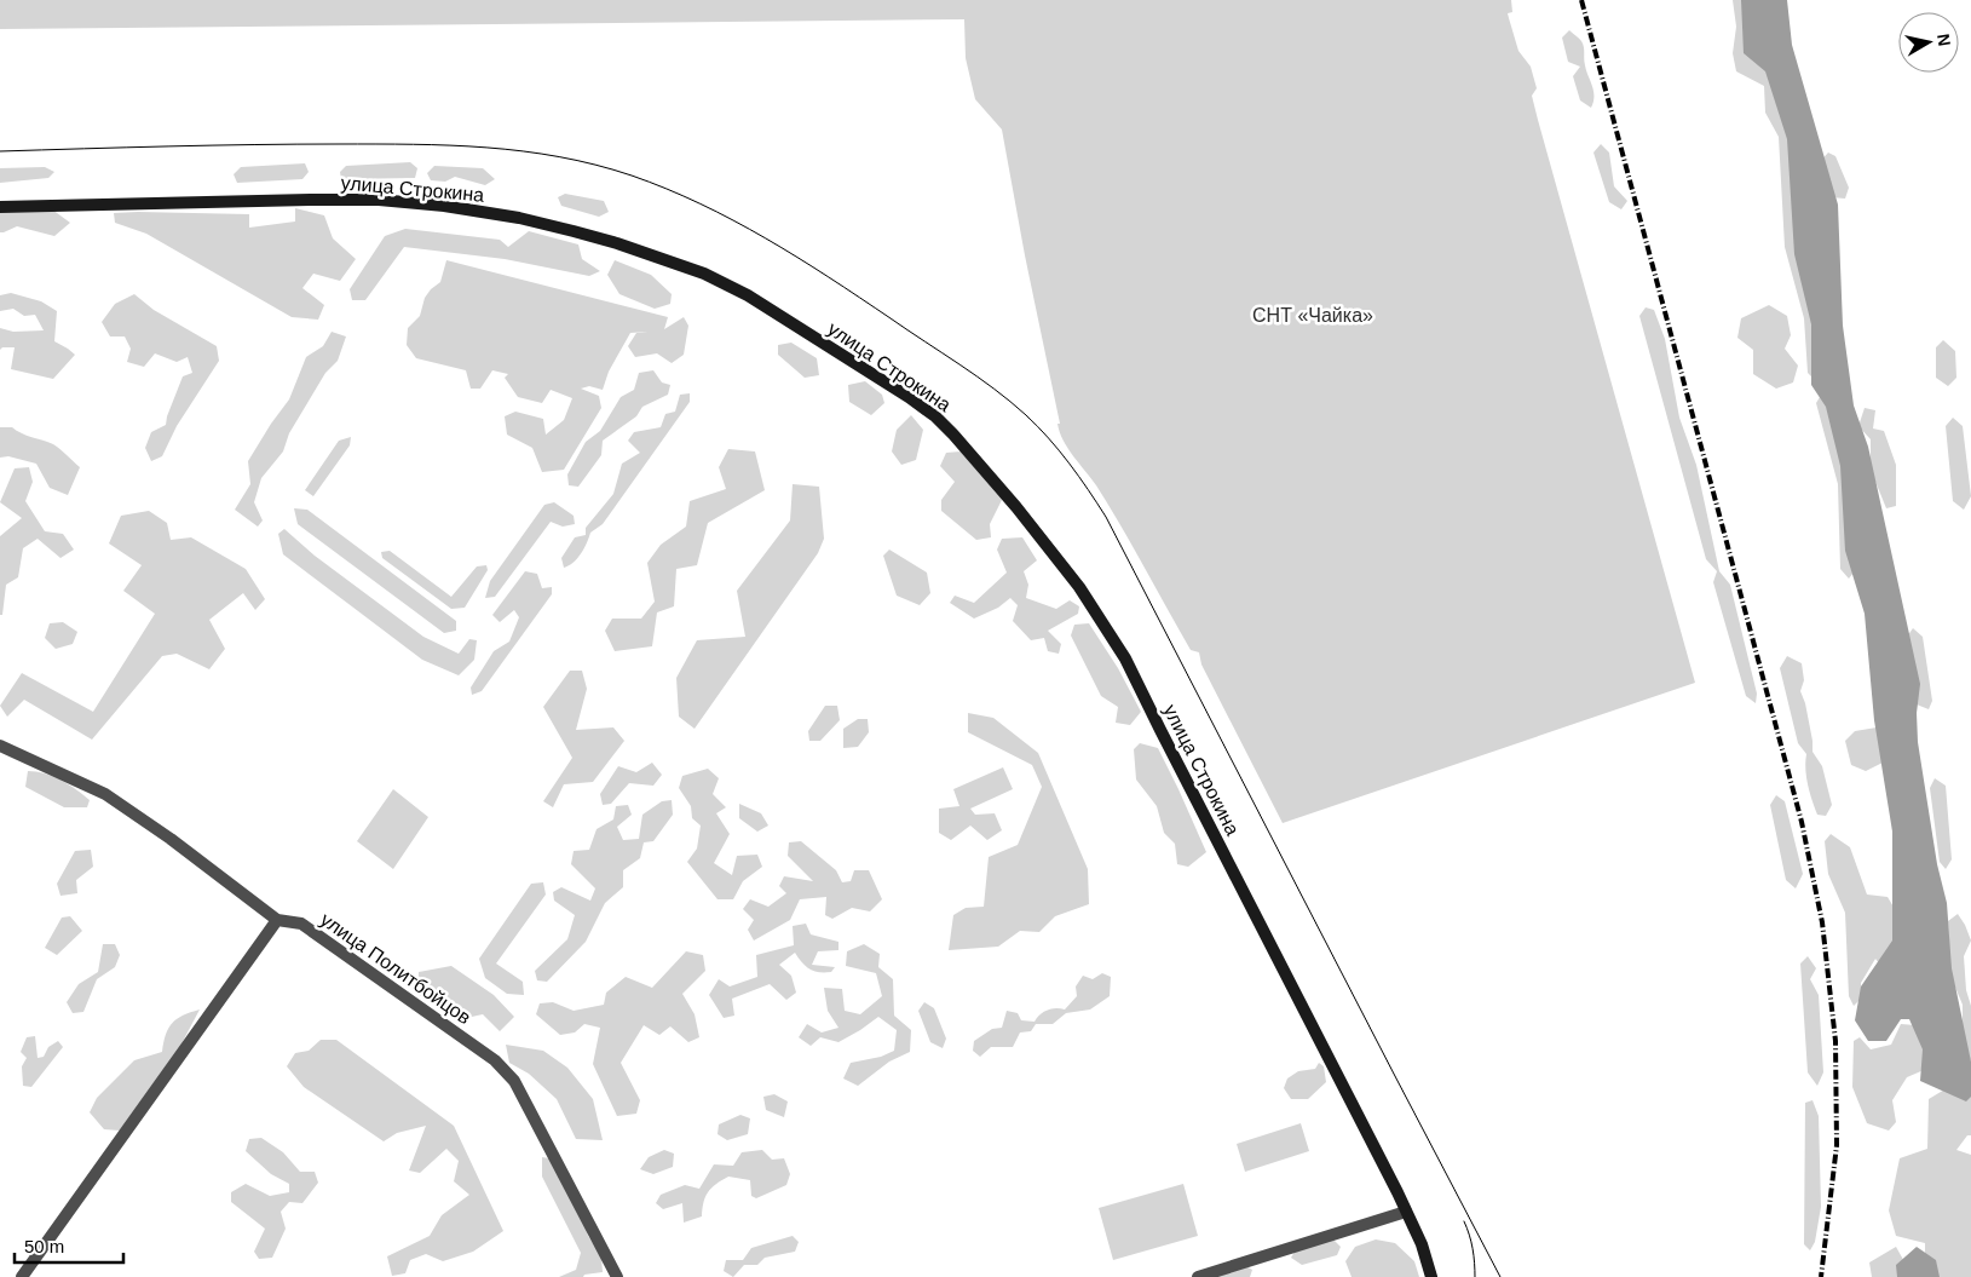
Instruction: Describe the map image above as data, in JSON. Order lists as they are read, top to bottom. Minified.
{"streets":{"street":["улица Строкина","улица Политбойцов"]},"parks":["СНТ «Чайка»"],"scale_bar":"50 m","north":"right"}
